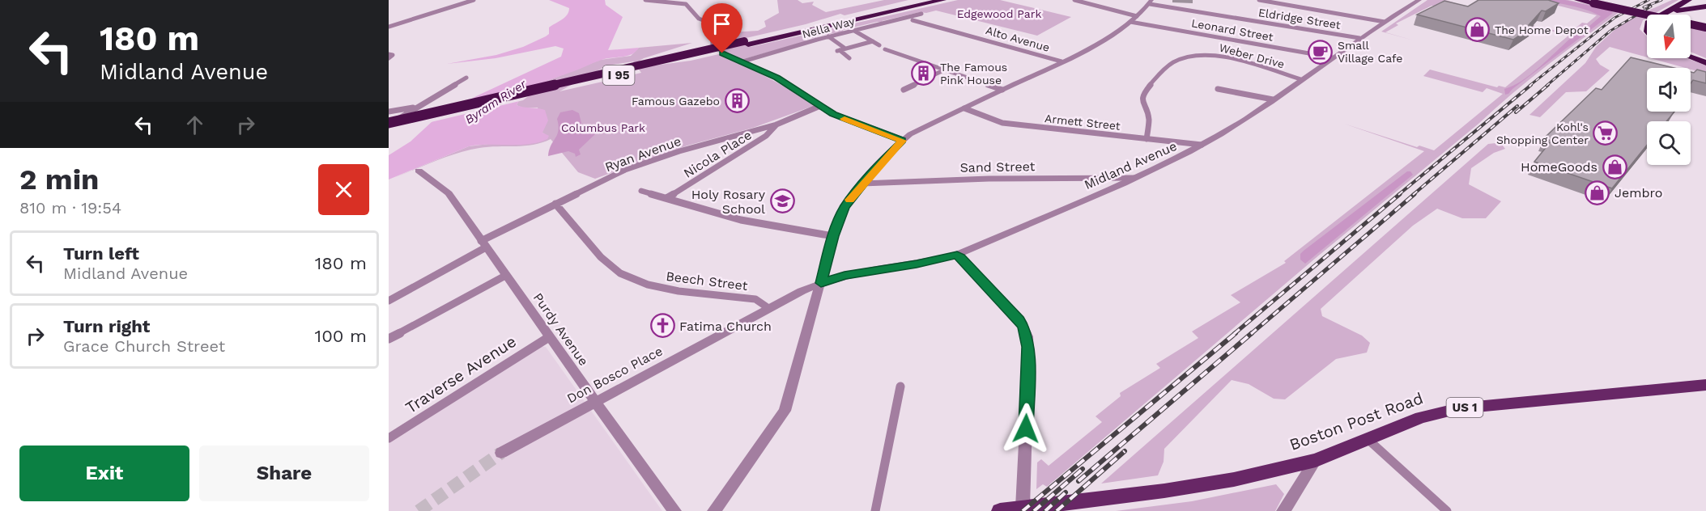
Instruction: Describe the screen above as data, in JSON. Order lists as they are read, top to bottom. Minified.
{"streets":{"highway":["I 95"],"main road":["US 1","Boston Post Road"],"street":["Eldridge Street","Nella Way","Leonard Street","Alto Avenue","Weber Drive","Armett Street","Ryan Avenue","Nicola Place","Midland Avenue","Sand Street","Beech Street","Purdy Avenue","Traverse Avenue","Don Bosco Place"]},"crossings":[["Eldridge Street","Midland Avenue"],["Leonard Street","Midland Avenue"],["Weber Drive","Armett Street"],["Weber Drive","Midland Avenue"],["Armett Street","Midland Avenue"],["Ryan Avenue","Nicola Place"],["Ryan Avenue","Beech Street"],["Ryan Avenue","Purdy Avenue"],["Midland Avenue","Sand Street"],["Midland Avenue","Don Bosco Place"],["Beech Street","Don Bosco Place"],["Purdy Avenue","Traverse Avenue"],["Purdy Avenue","Don Bosco Place"],["US 1","Boston Post Road"]],"water":["Byram River"],"parks":["Edgewood Park","Columbus Park"],"places":{"shop":["The Home Depot","HomeGoods","Jembro"],"cafe":["Small Village Cafe"],"building":["The Famous Pink House","Famous Gazebo"],"supermarket":["Kohl's Shopping Center"],"school or university":["Holy Rosary School"],"church":["Fatima Church"]},"north":"bottom","page":{"turn":["180 m","Midland Avenue"],"heading":["2 min","810 m · 19:54"],"list":[{"name":"Turn left","note":"Midland Avenue","value":"180 m"},{"name":"Turn right","note":"Grace Church Street","value":"100 m"}],"buttons":["Exit","Share"]}}
